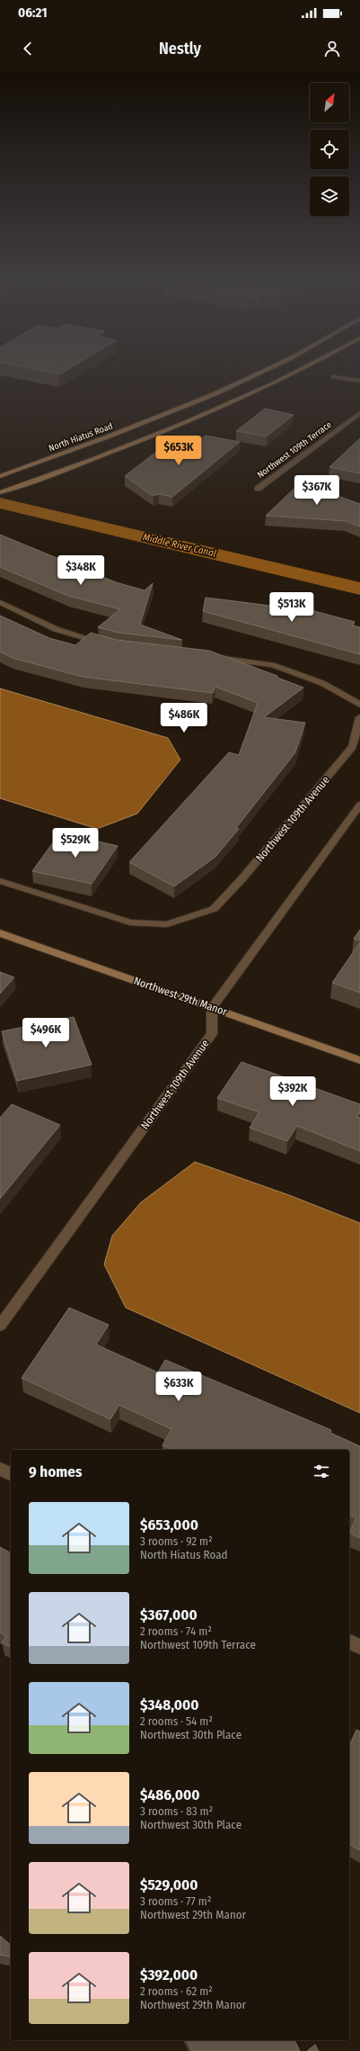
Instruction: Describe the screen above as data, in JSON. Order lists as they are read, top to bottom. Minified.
{"streets":{"main road":["North Hiatus Road","Northwest 29th Manor"],"street":["Northwest 109th Terrace","Northwest 109th Avenue"]},"crossings":[["Northwest 109th Avenue","Northwest 29th Manor"]],"water":["Middle River Canal"],"north":"top right","page":{"status":"06:21","header":"Nestly","price":["$653K","$367K","$348K","$513K","$486K","$529K","$496K","$392K","$633K"],"heading":"9 homes","list":[{"name":"$653,000","note":"3 rooms · 92 m² · North Hiatus Road"},{"name":"$367,000","note":"2 rooms · 74 m² · Northwest 109th Terrace"},{"name":"$348,000","note":"2 rooms · 54 m² · Northwest 30th Place"},{"name":"$486,000","note":"3 rooms · 83 m² · Northwest 30th Place"},{"name":"$529,000","note":"3 rooms · 77 m² · Northwest 29th Manor"},{"name":"$392,000","note":"2 rooms · 62 m² · Northwest 29th Manor"}]}}
